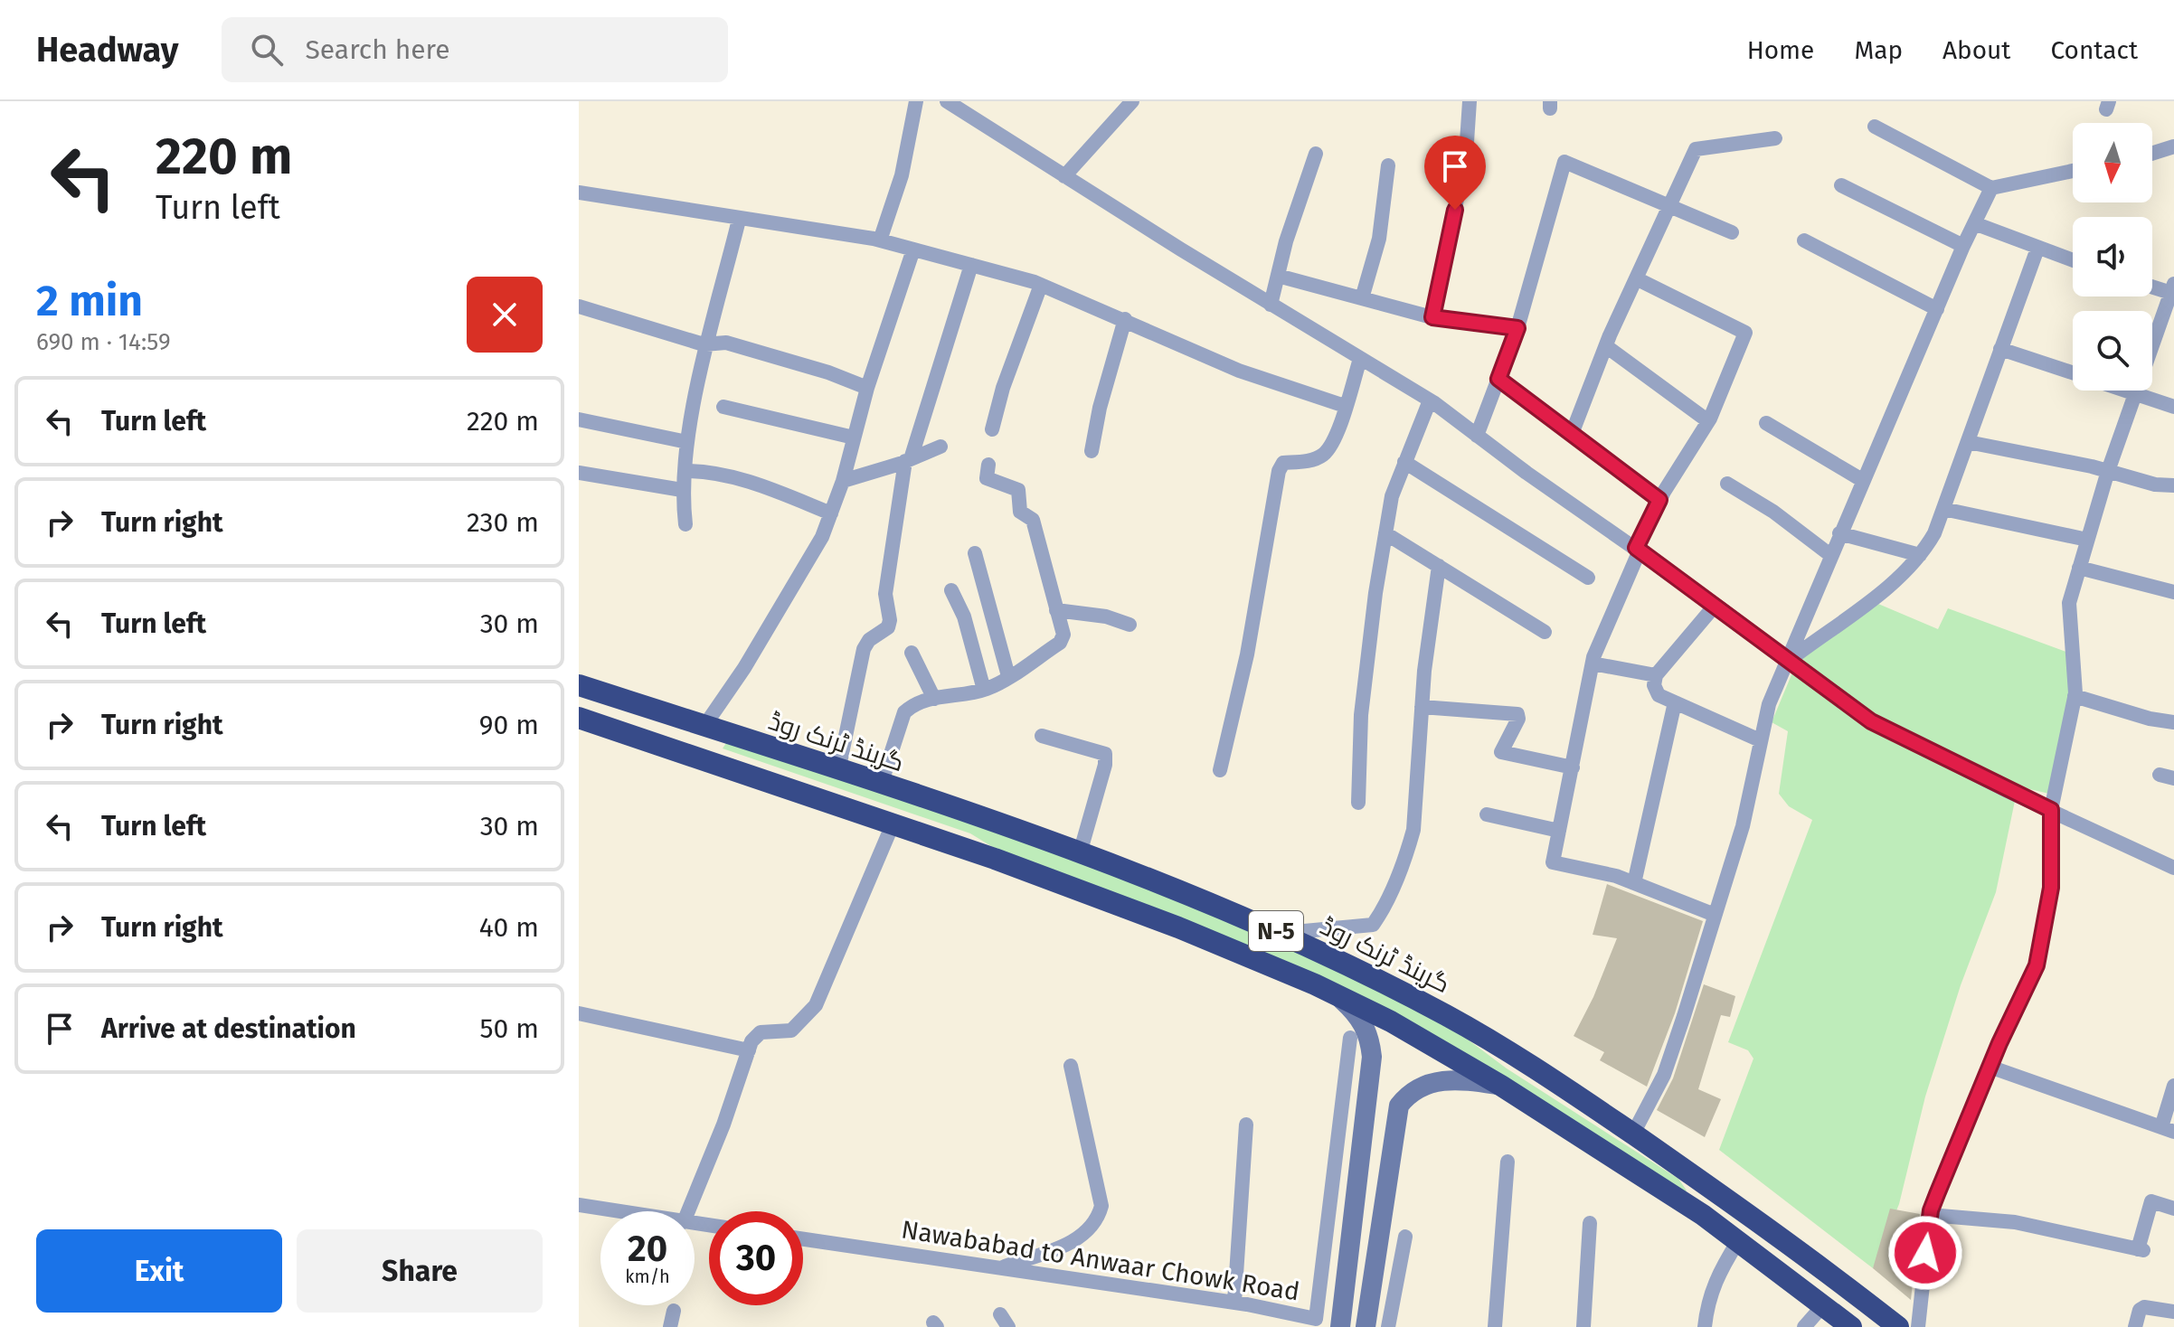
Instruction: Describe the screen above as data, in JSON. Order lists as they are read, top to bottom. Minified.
{"streets":{"highway":["گرینڈ ٹرنک روڈ","N-5"],"street":["Nawababad to Anwaar Chowk Road"]},"north":"bottom","page":{"header":"Headway","search":"Search here","nav":["Home","Map","About","Contact"],"turn":["220 m","Turn left"],"heading":["2 min","690 m · 14:59"],"list":[{"name":"Turn left","value":"220 m"},{"name":"Turn right","value":"230 m"},{"name":"Turn left","value":"30 m"},{"name":"Turn right","value":"90 m"},{"name":"Turn left","value":"30 m"},{"name":"Turn right","value":"40 m"},{"name":"Arrive at destination","value":"50 m"}],"speed":"20 km/h","limit":"30","buttons":["Exit","Share"]}}
